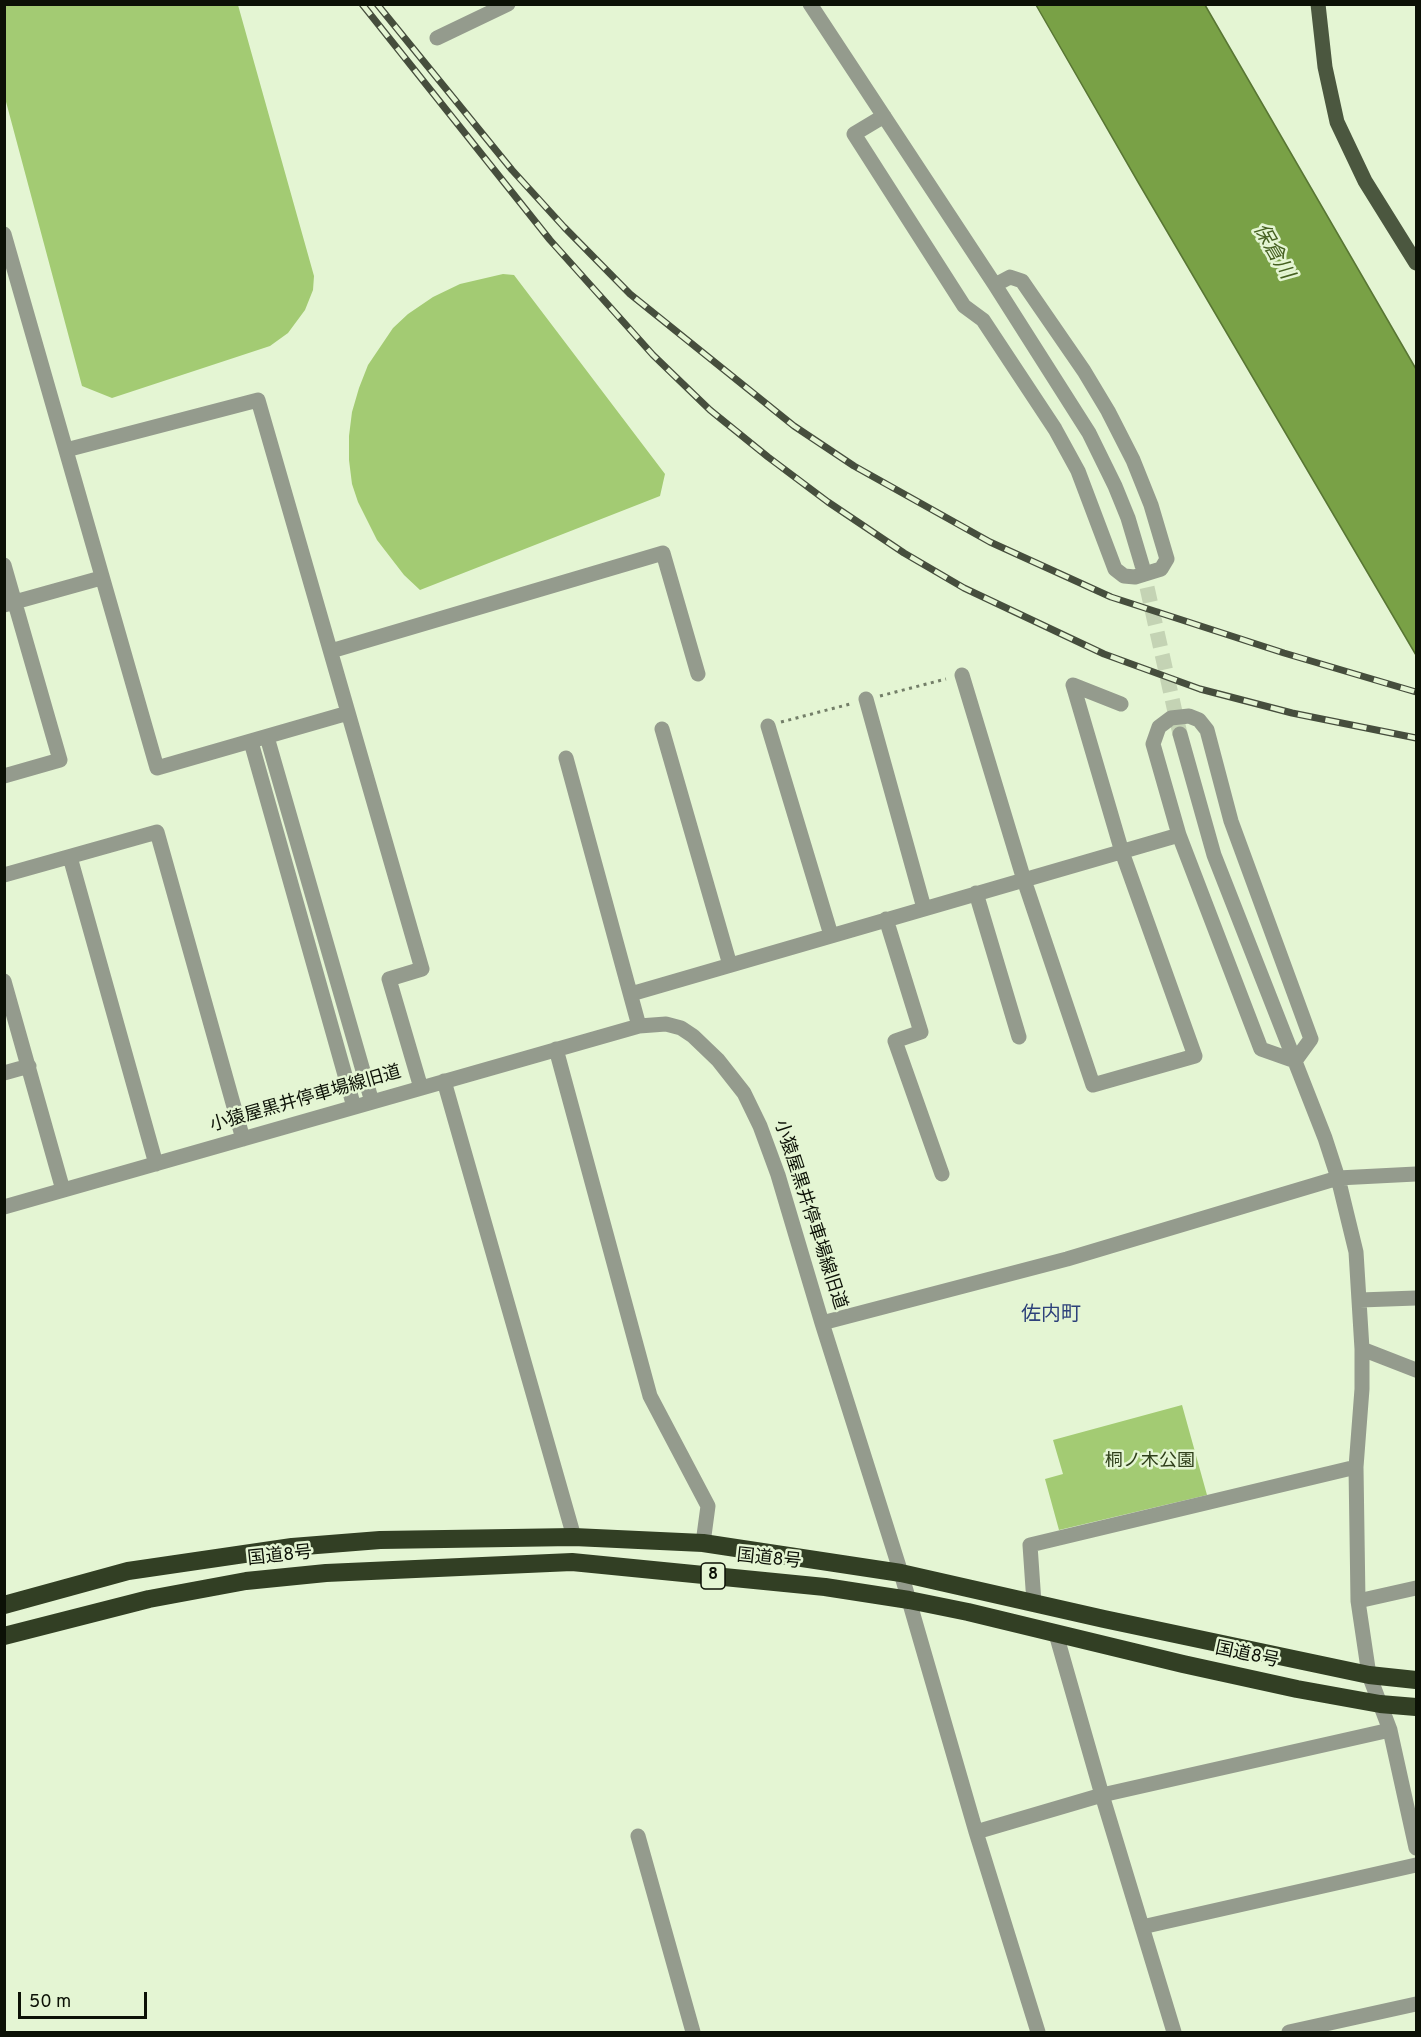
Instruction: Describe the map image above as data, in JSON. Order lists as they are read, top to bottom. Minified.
{"streets":{"highway":["国道8号","8"],"street":["小猿屋黒井停車場線旧道"]},"districts":["佐内町"],"water":["保倉川"],"parks":["桐ノ木公園"],"scale_bar":"50 m"}
